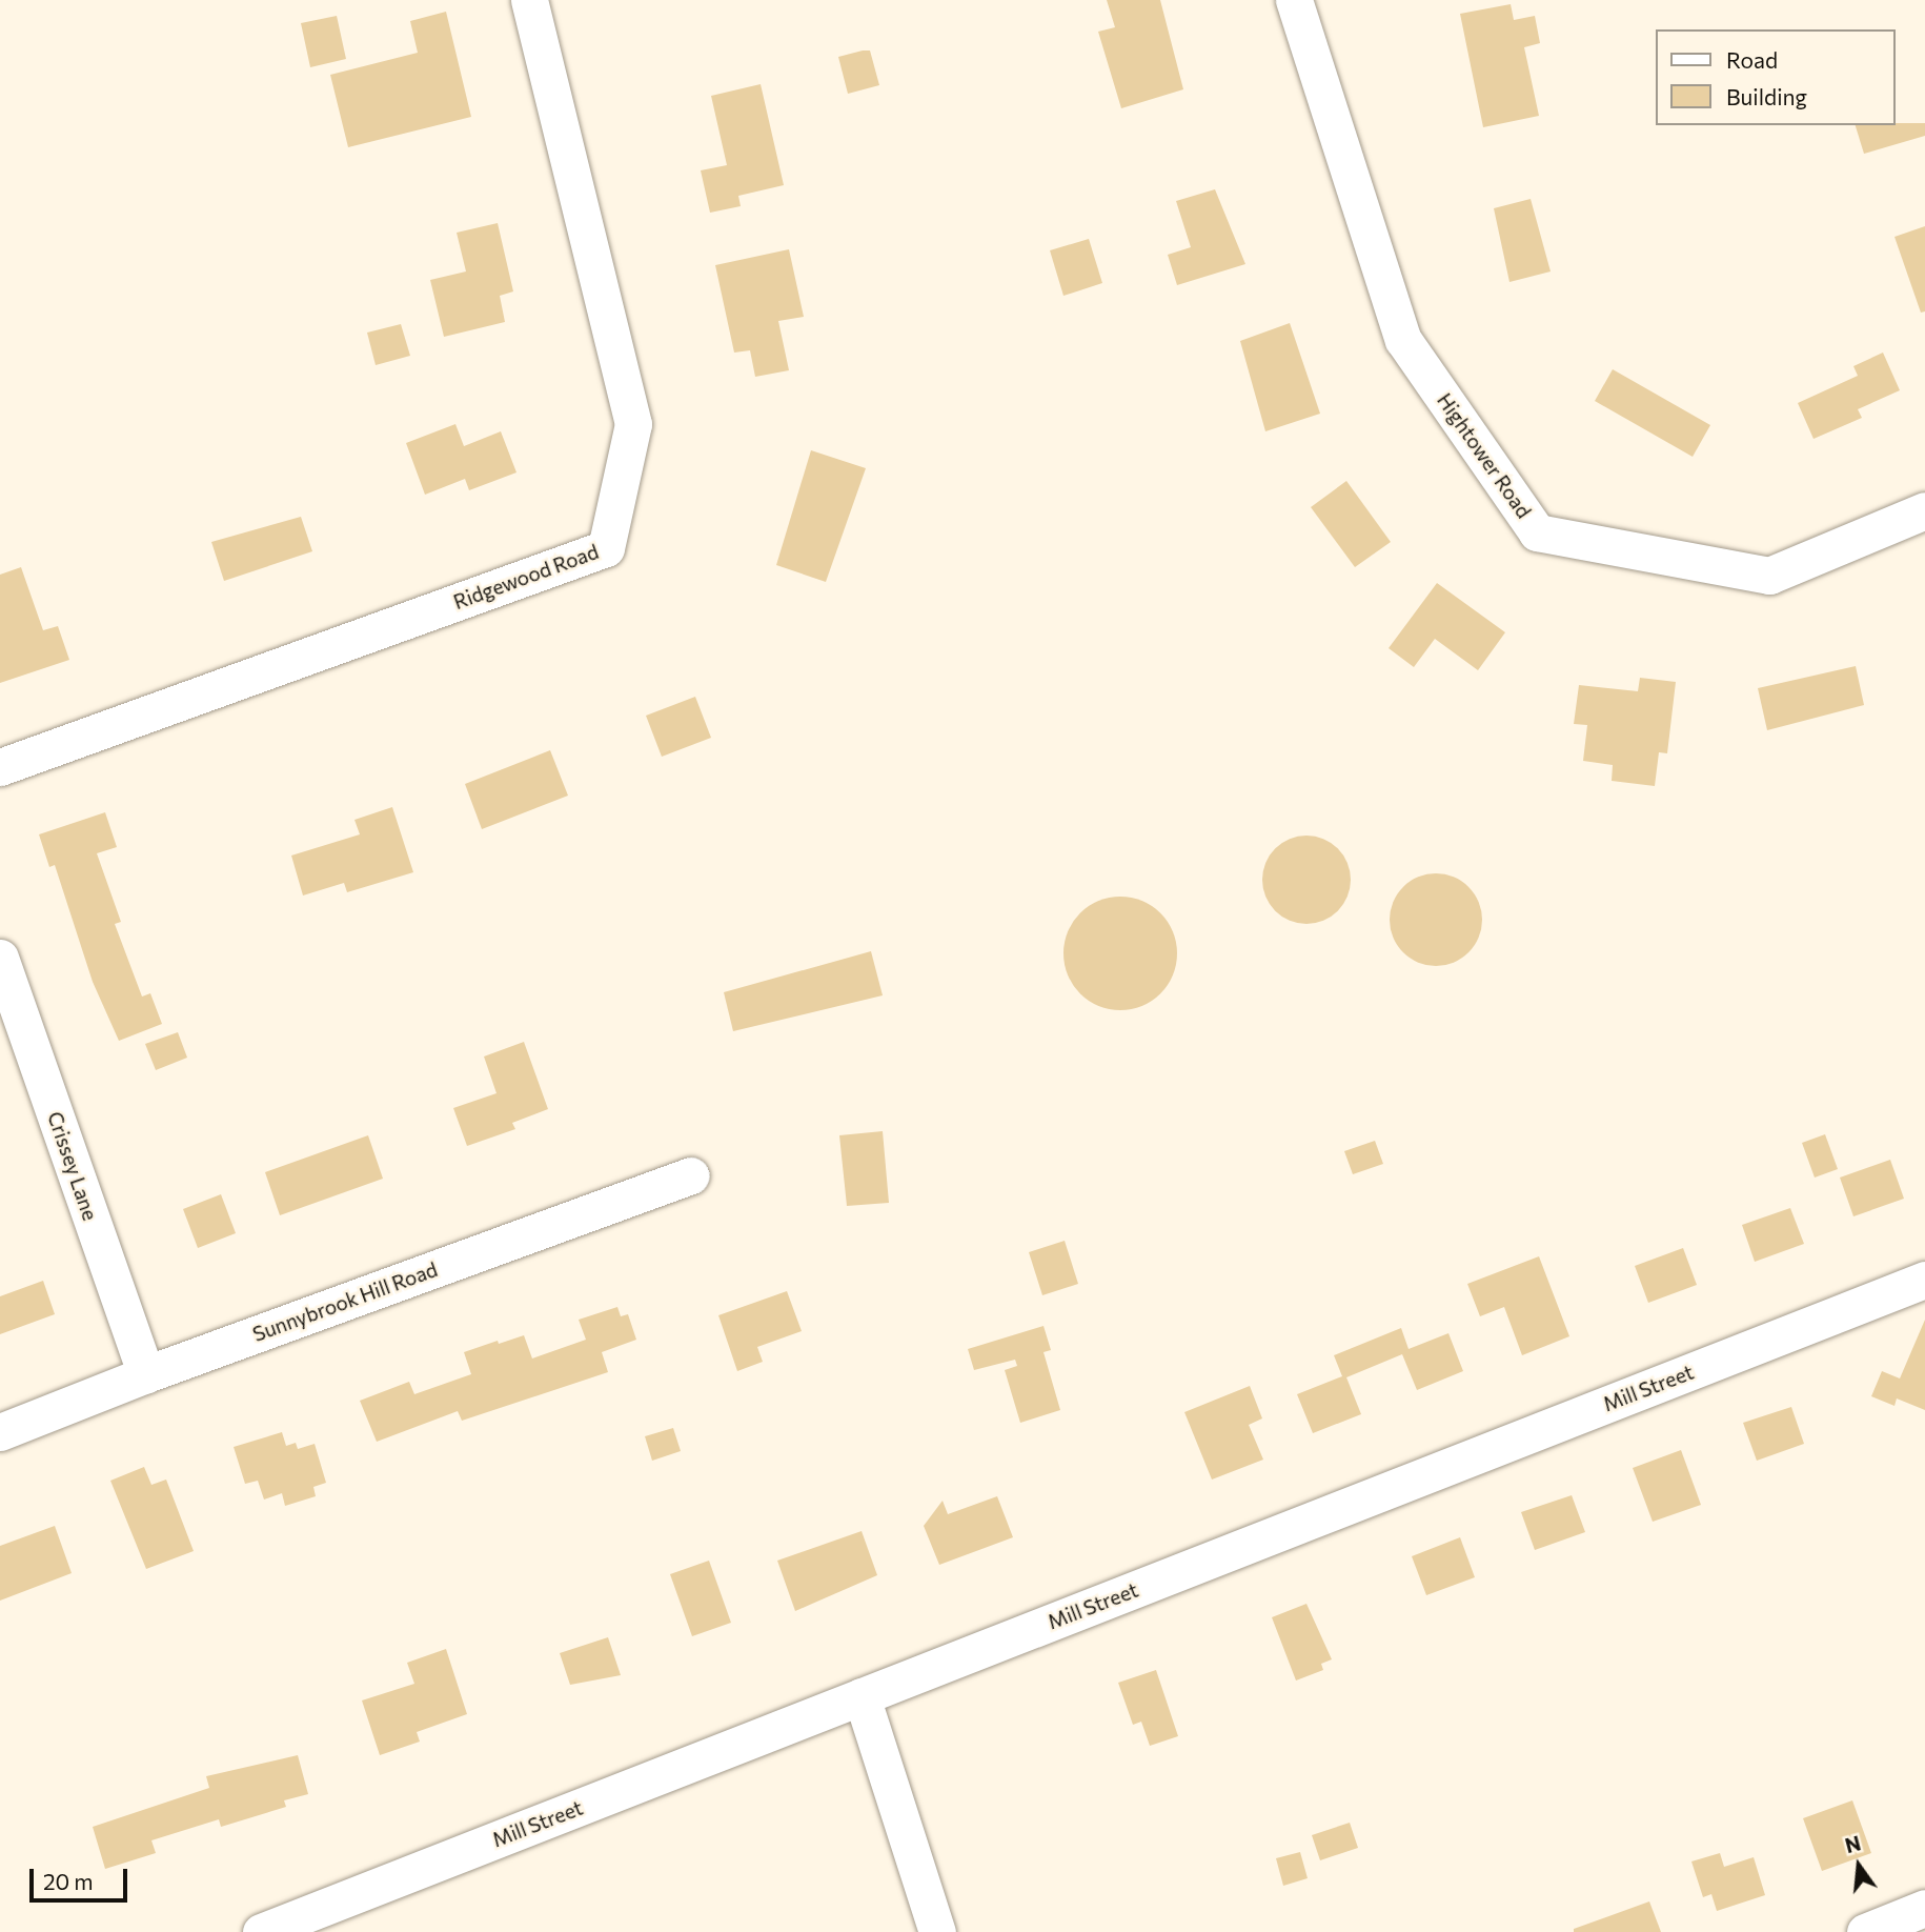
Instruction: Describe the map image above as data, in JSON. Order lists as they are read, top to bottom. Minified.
{"streets":{"street":["Hightower Road","Ridgewood Road","Crissey Lane","Sunnybrook Hill Road","Mill Street"]},"crossings":[["Crissey Lane","Sunnybrook Hill Road"]],"legend":["Road","Building"],"scale_bar":"20 m","north":"top"}
